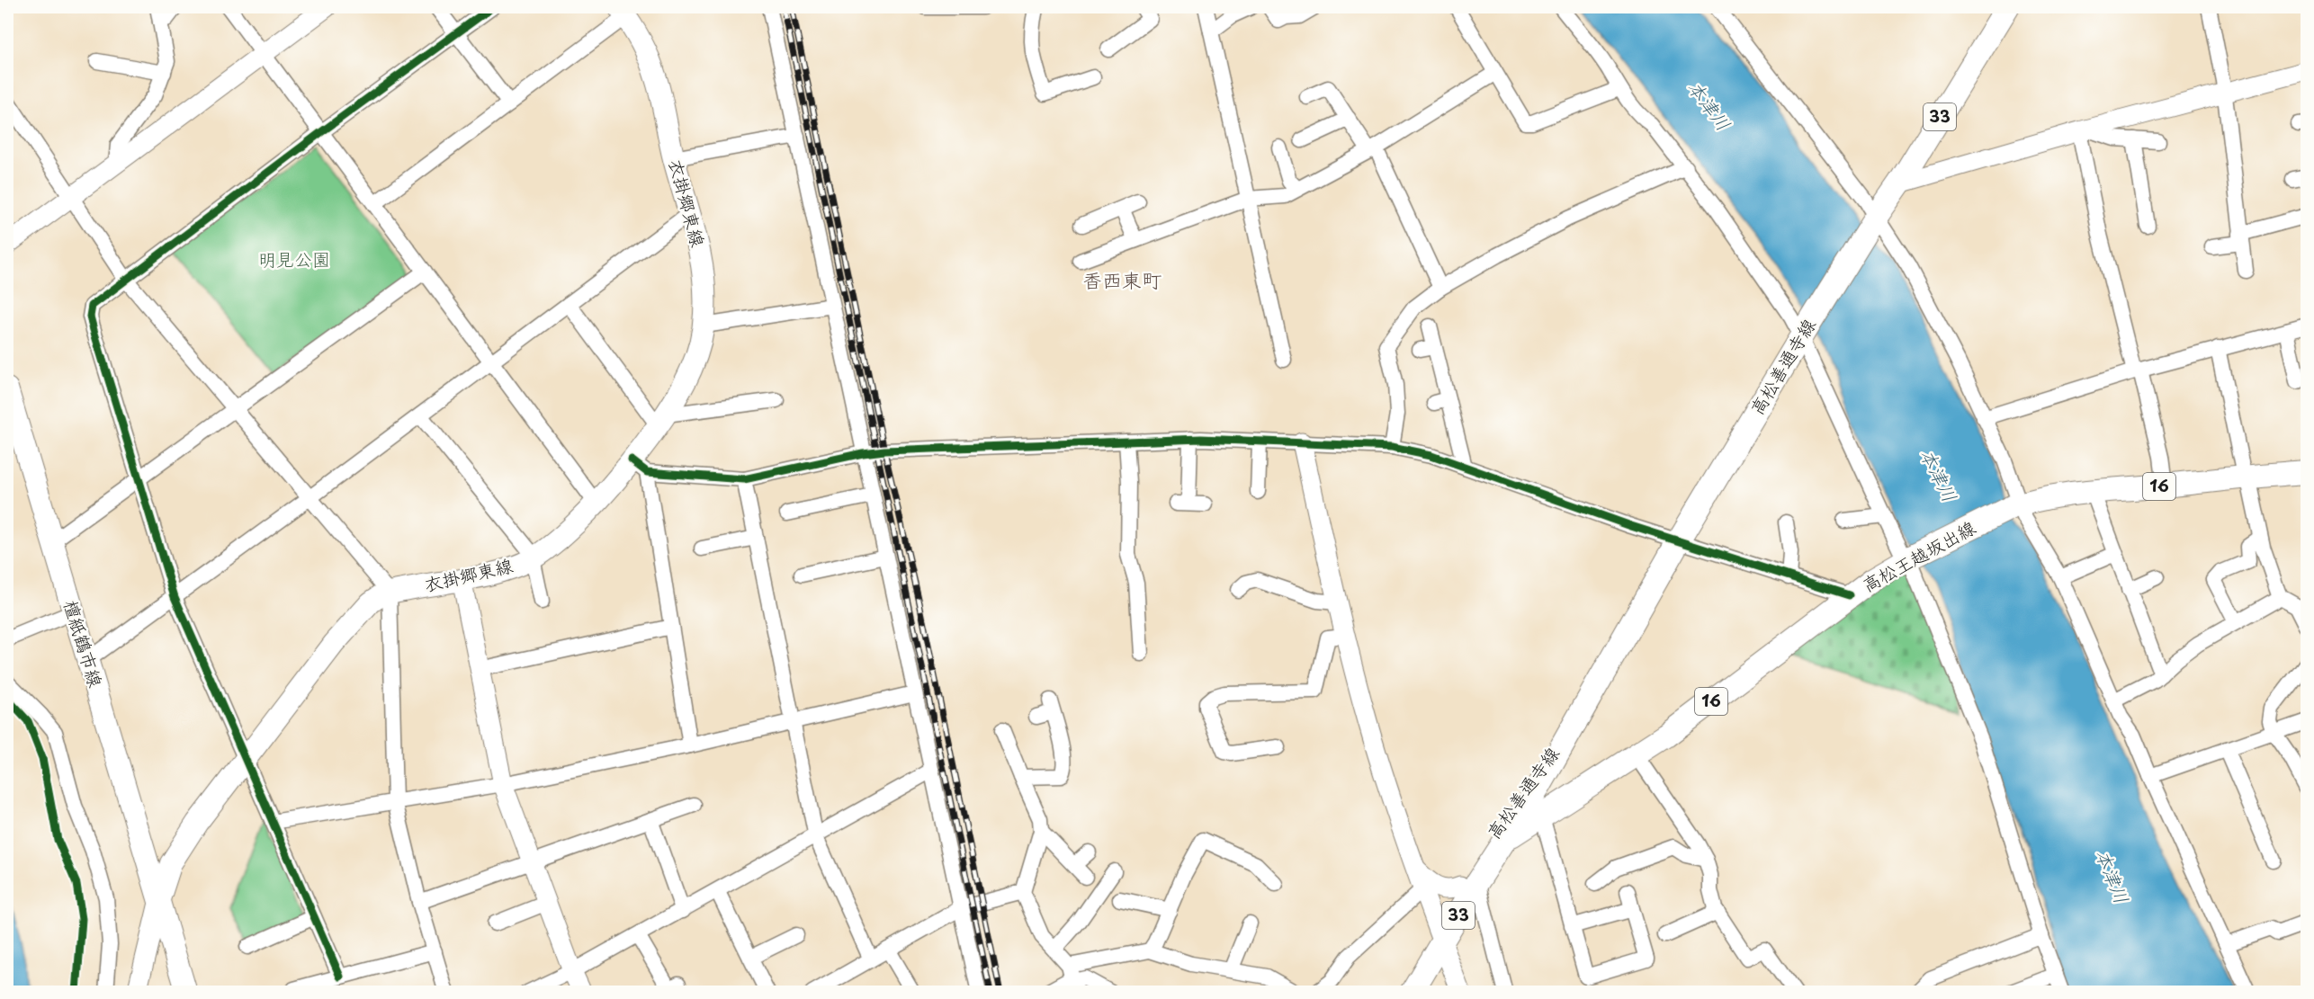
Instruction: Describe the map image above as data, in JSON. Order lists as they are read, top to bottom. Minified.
{"streets":{"main road":["33","衣掛郷東線","高松善通寺線","16","高松王越坂出線","檀紙鶴市線"]},"crossings":[["衣掛郷東線","檀紙鶴市線"],["高松善通寺線","高松王越坂出線"]],"districts":["香西東町"],"water":["本津川"],"parks":["明見公園"]}
